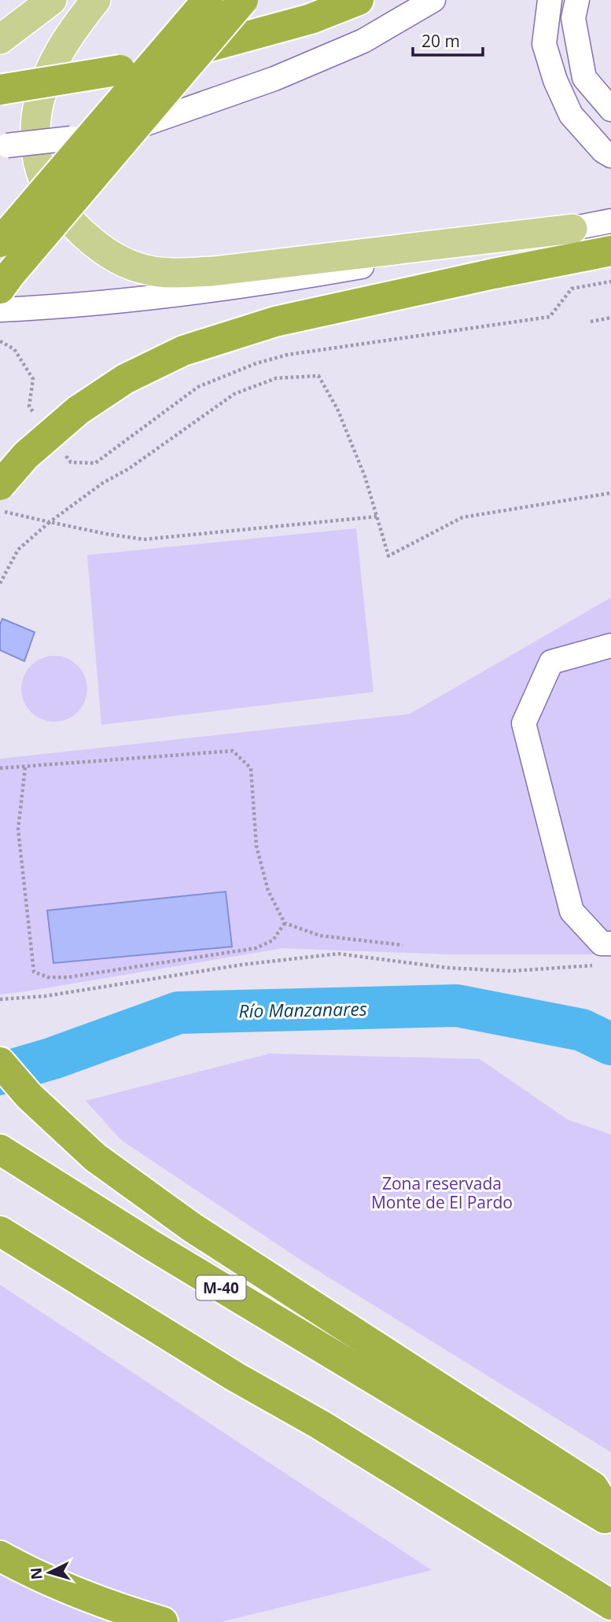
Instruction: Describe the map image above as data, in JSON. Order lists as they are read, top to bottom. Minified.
{"streets":{"highway":["M-40"]},"water":["Río Manzanares"],"parks":["Zona reservada Monte de El Pardo"],"scale_bar":"20 m","north":"left"}
